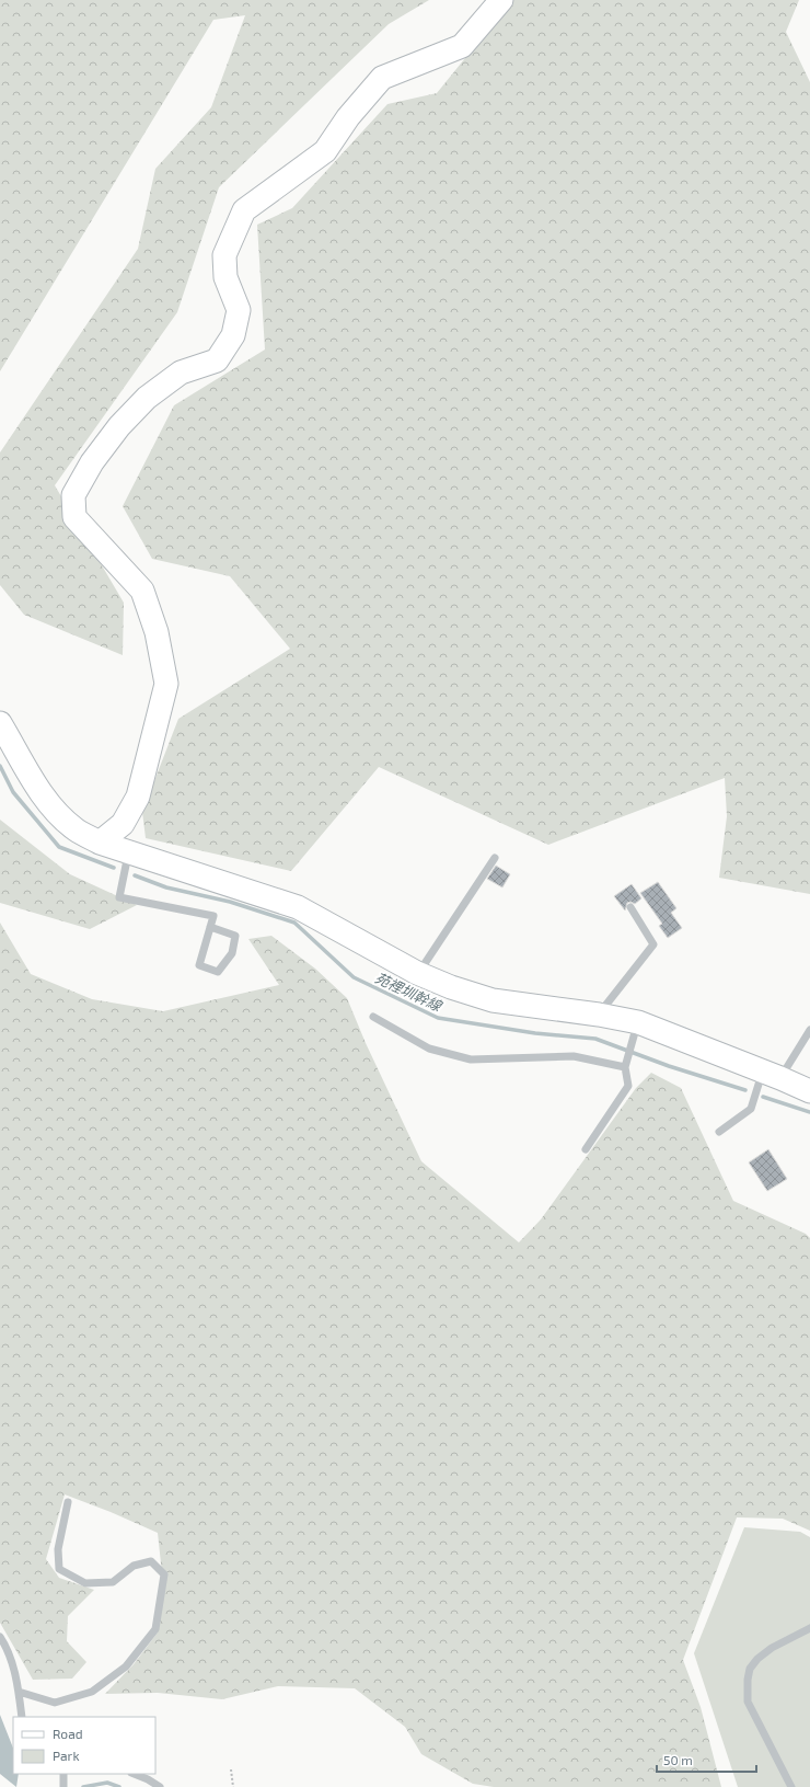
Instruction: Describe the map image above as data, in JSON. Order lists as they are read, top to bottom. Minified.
{"water":["苑裡圳幹線"],"legend":["Road","Park"],"scale_bar":"50 m"}
